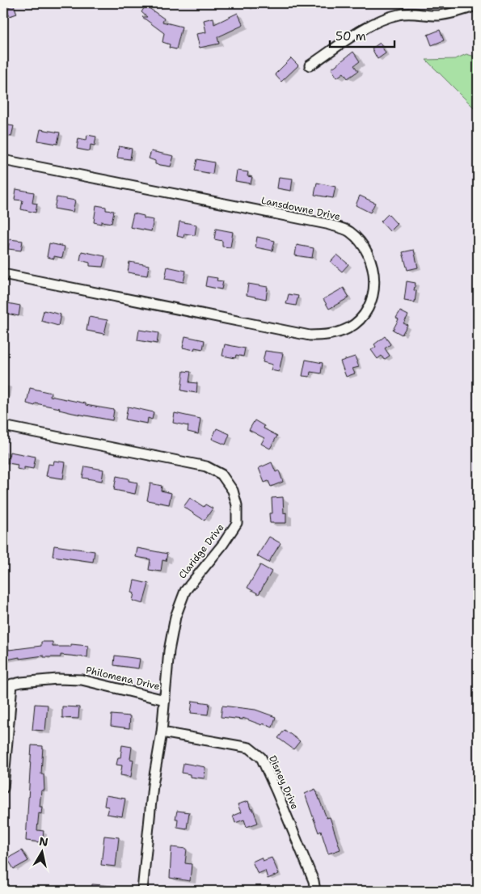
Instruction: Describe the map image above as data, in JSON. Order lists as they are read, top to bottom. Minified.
{"streets":{"street":["Lansdowne Drive","Claridge Drive","Philomena Drive","Disney Drive"]},"crossings":[["Claridge Drive","Philomena Drive"],["Claridge Drive","Disney Drive"]],"scale_bar":"50 m","north":"top"}
